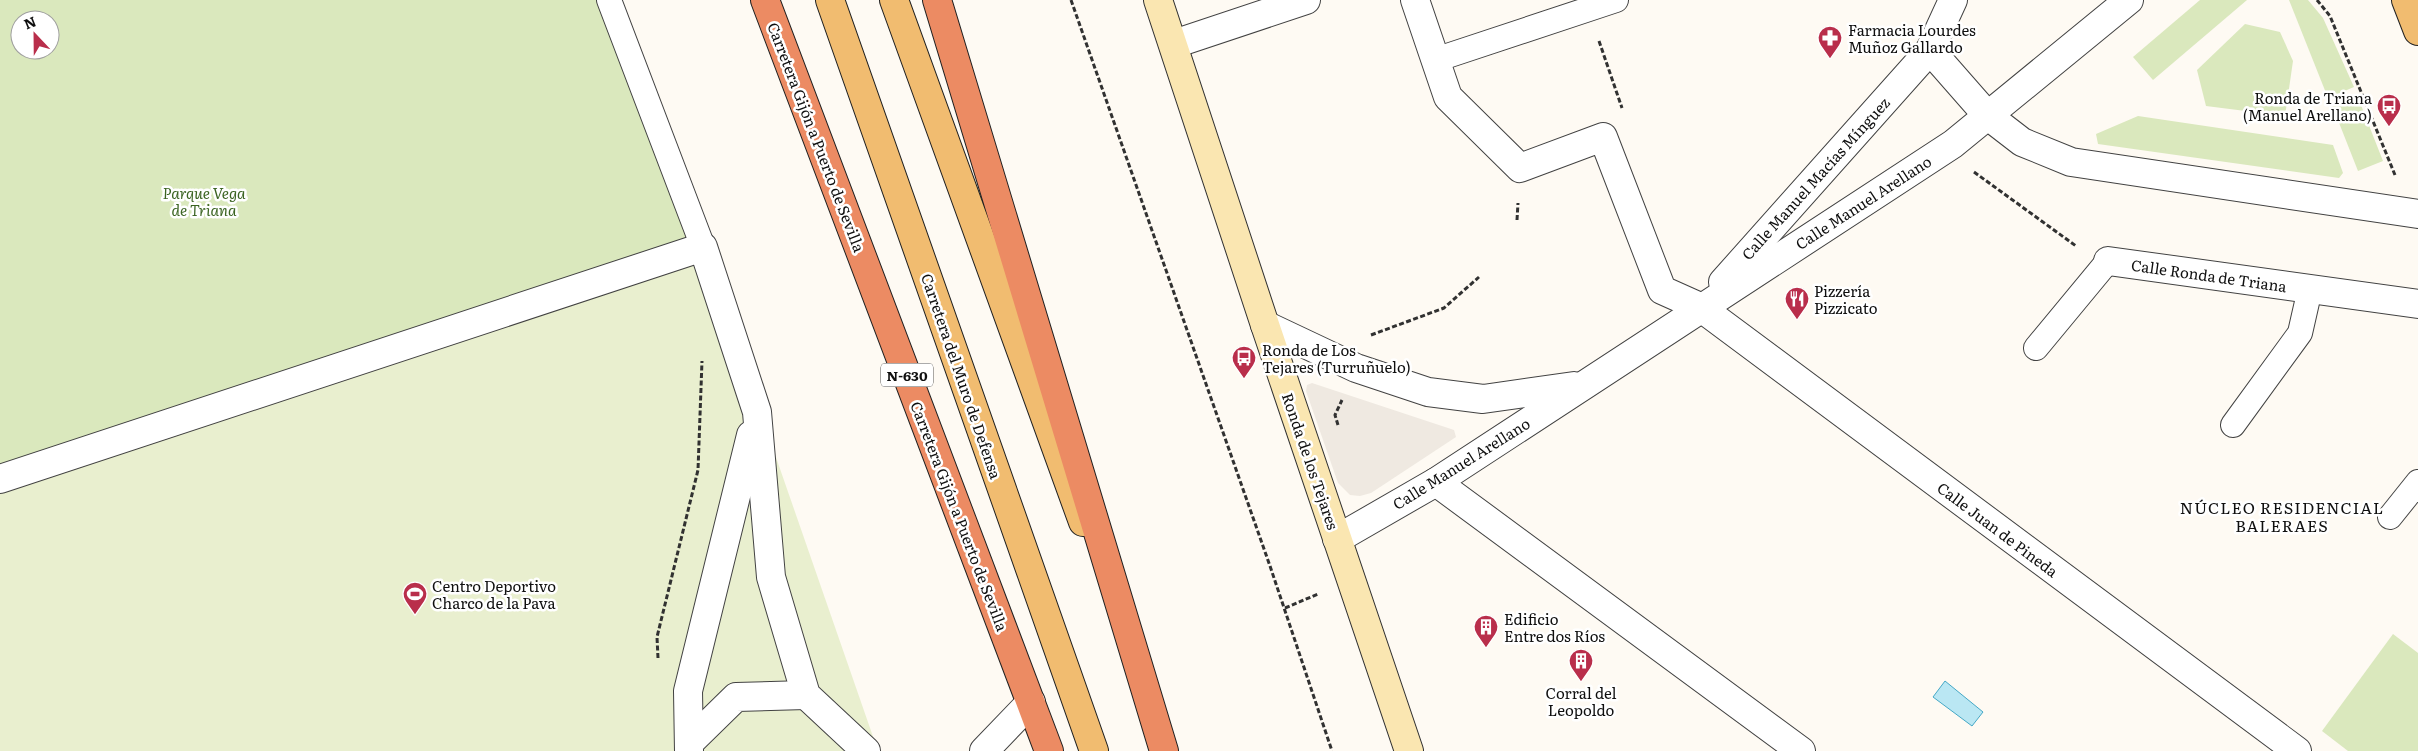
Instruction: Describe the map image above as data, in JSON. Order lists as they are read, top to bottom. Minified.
{"streets":{"highway":["Carretera Gijón a Puerto de Sevilla","N-630"],"main road":["Carretera del Muro de Defensa"],"street":["Calle Manuel Macías Mínguez","Calle Manuel Arellano","Calle Ronda de Triana","Ronda de los Tejares","Calle Juan de Pineda"]},"crossings":[["Calle Manuel Macías Mínguez","Calle Manuel Arellano"],["Calle Manuel Macías Mínguez","Calle Juan de Pineda"],["Calle Manuel Arellano","Ronda de los Tejares"],["Calle Manuel Arellano","Calle Juan de Pineda"]],"districts":["NÚCLEO RESIDENCIAL BALERAES"],"parks":["Parque Vega de Triana"],"places":{"pharmacy":["Farmacia Lourdes Muñoz Gallardo"],"bus stop":["Ronda de Triana (Manuel Arellano)","Ronda de Los Tejares (Turruñuelo)"],"restaurant":["Pizzería Pizzicato"],"sports":["Centro Deportivo Charco de la Pava"],"building":["Edificio Entre dos Ríos","Corral del Leopoldo"]},"north":"top"}
